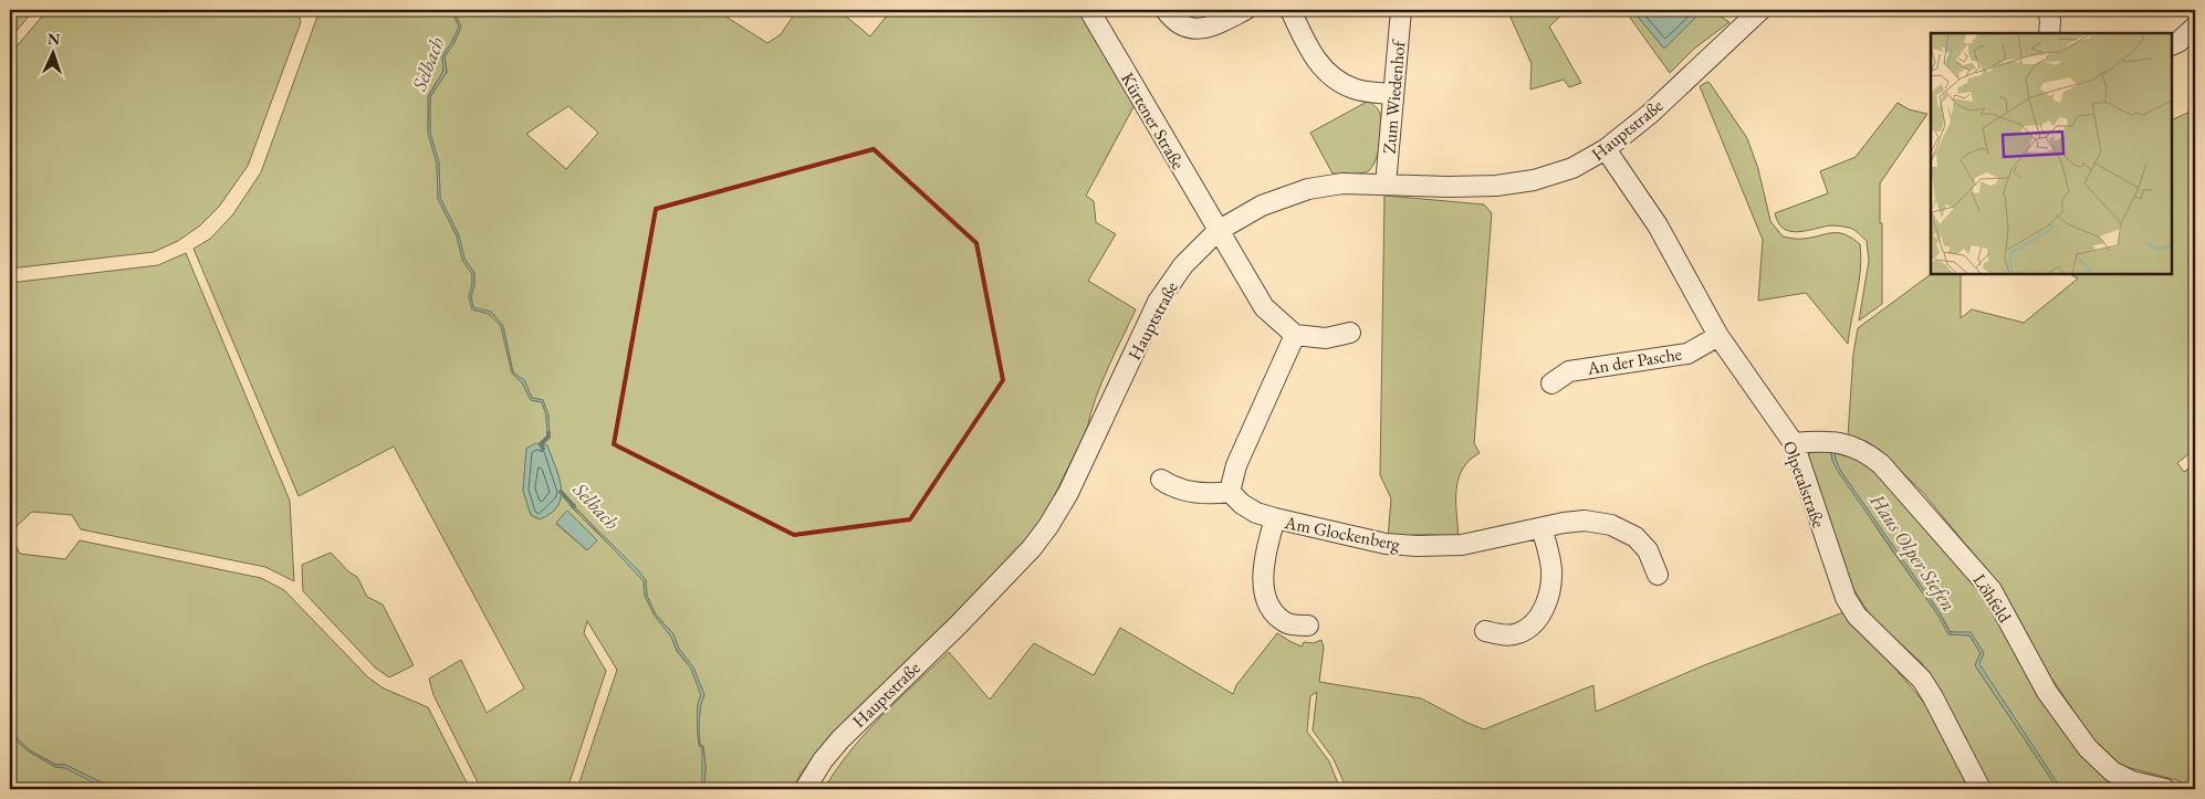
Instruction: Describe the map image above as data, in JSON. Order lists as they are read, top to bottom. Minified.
{"streets":{"street":["Zum Wiedenhof","Kürtener Straße","Hauptstraße","An der Pasche","Olpetalstraße","Am Glockenberg","Löhfeld"]},"crossings":[["Zum Wiedenhof","Hauptstraße"],["Kürtener Straße","Hauptstraße"],["Hauptstraße","Olpetalstraße"],["An der Pasche","Olpetalstraße"],["Olpetalstraße","Löhfeld"]],"water":["Selbach","Haus Olper Siefen"],"north":"top"}
